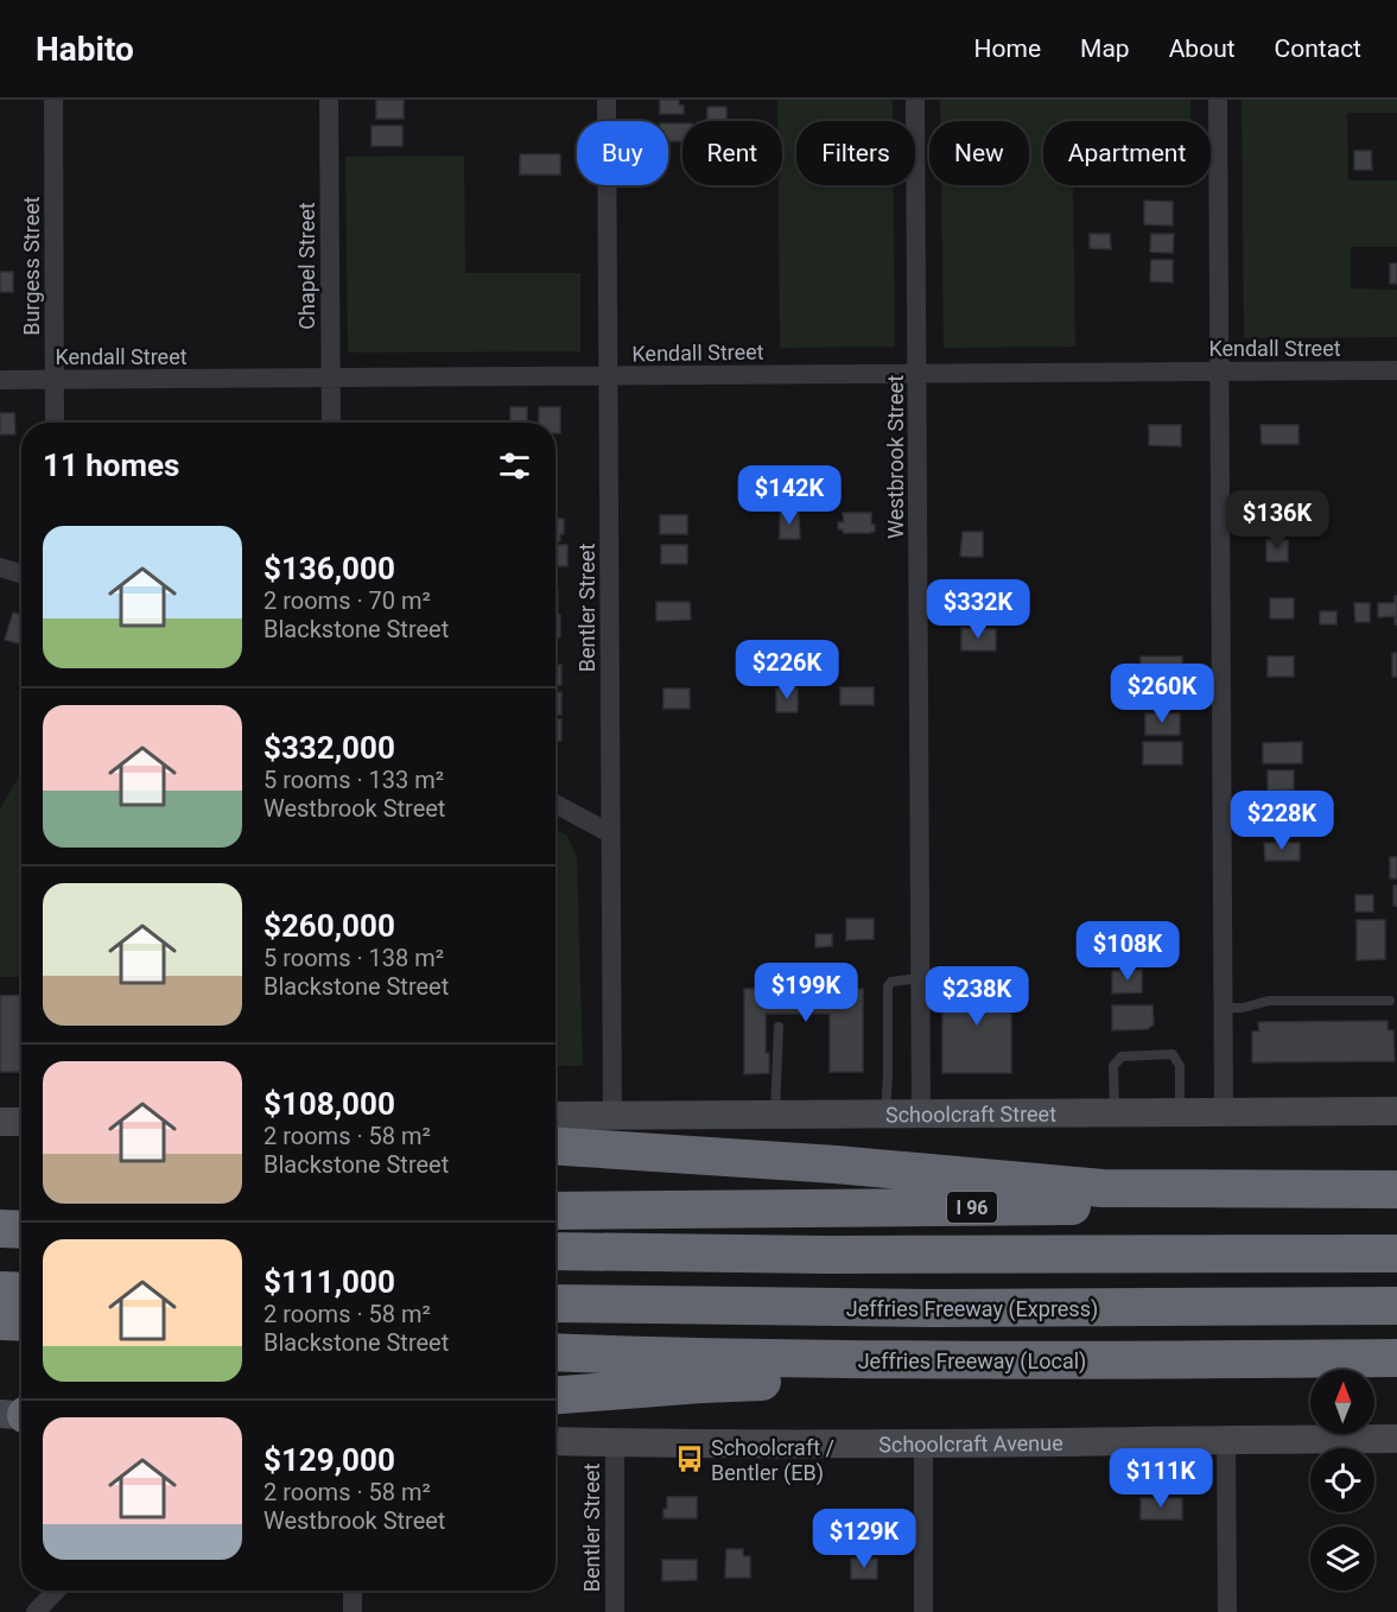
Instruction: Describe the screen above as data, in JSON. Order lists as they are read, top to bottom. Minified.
{"streets":{"highway":["I 96","Jeffries Freeway (Express)","Jeffries Freeway (Local)"],"main road":["Schoolcraft Street","Schoolcraft Avenue"],"street":["Burgess Street","Chapel Street","Kendall Street","Westbrook Street","Bentler Street"]},"crossings":[["Burgess Street","Kendall Street"],["Chapel Street","Kendall Street"],["Kendall Street","Westbrook Street"],["Kendall Street","Bentler Street"],["Westbrook Street","Schoolcraft Street"],["Bentler Street","Schoolcraft Street"],["Bentler Street","Schoolcraft Avenue"]],"places":{"bus stop":["Schoolcraft / Bentler (EB)"]},"north":"top","page":{"header":"Habito","nav":["Home","Map","About","Contact"],"chip":["Buy","Rent","Filters","New","Apartment"],"heading":"11 homes","price":["$142K","$136K","$332K","$226K","$260K","$228K","$108K","$199K","$238K","$111K","$129K"],"list":[{"name":"$136,000","note":"2 rooms · 70 m² · Blackstone Street"},{"name":"$332,000","note":"5 rooms · 133 m² · Westbrook Street"},{"name":"$260,000","note":"5 rooms · 138 m² · Blackstone Street"},{"name":"$108,000","note":"2 rooms · 58 m² · Blackstone Street"},{"name":"$111,000","note":"2 rooms · 58 m² · Blackstone Street"},{"name":"$129,000","note":"2 rooms · 58 m² · Westbrook Street"}]}}
